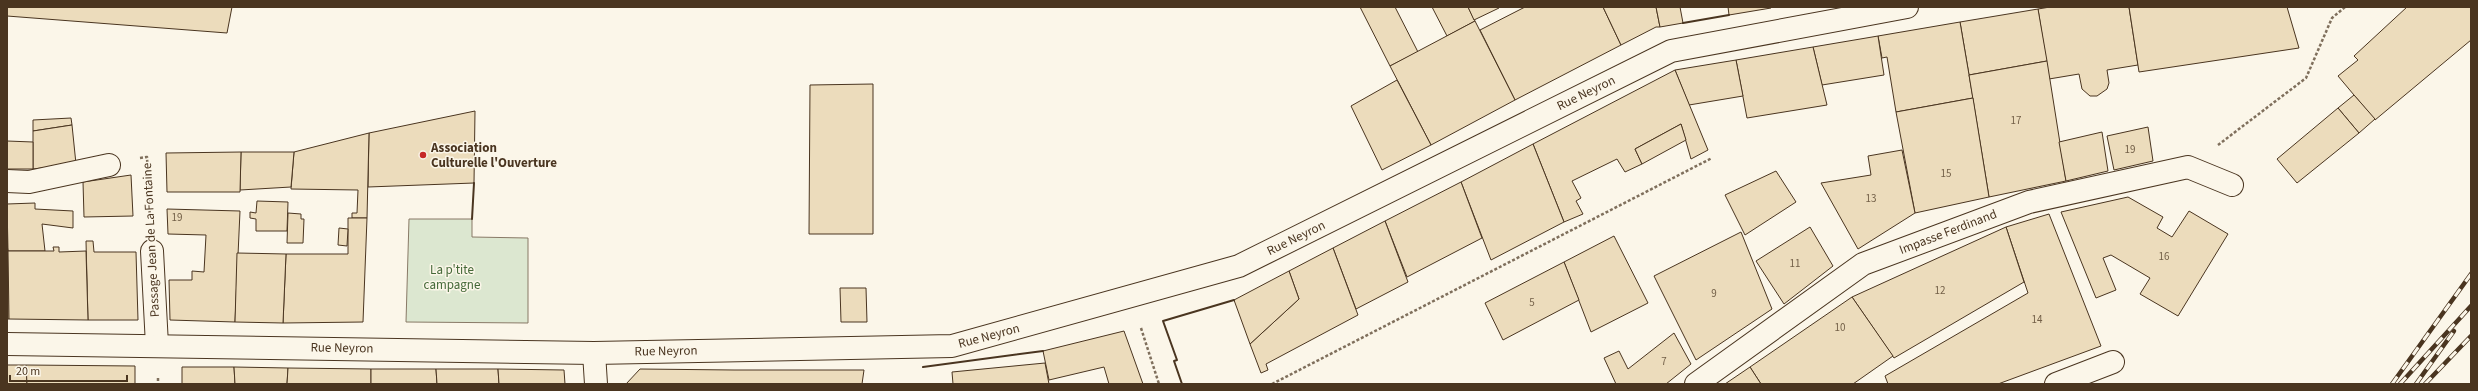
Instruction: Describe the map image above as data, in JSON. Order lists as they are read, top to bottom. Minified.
{"streets":{"street":["Rue Neyron","Impasse Ferdinand","Passage Jean de La Fontaine"]},"crossings":[["Rue Neyron","Passage Jean de La Fontaine"]],"parks":["La p'tite campagne"],"places":["Association Culturelle l'Ouverture"],"house_numbers":["17","19","15","13","19","16","11","12","9","5","14","10","7"],"scale_bar":"20 m"}
